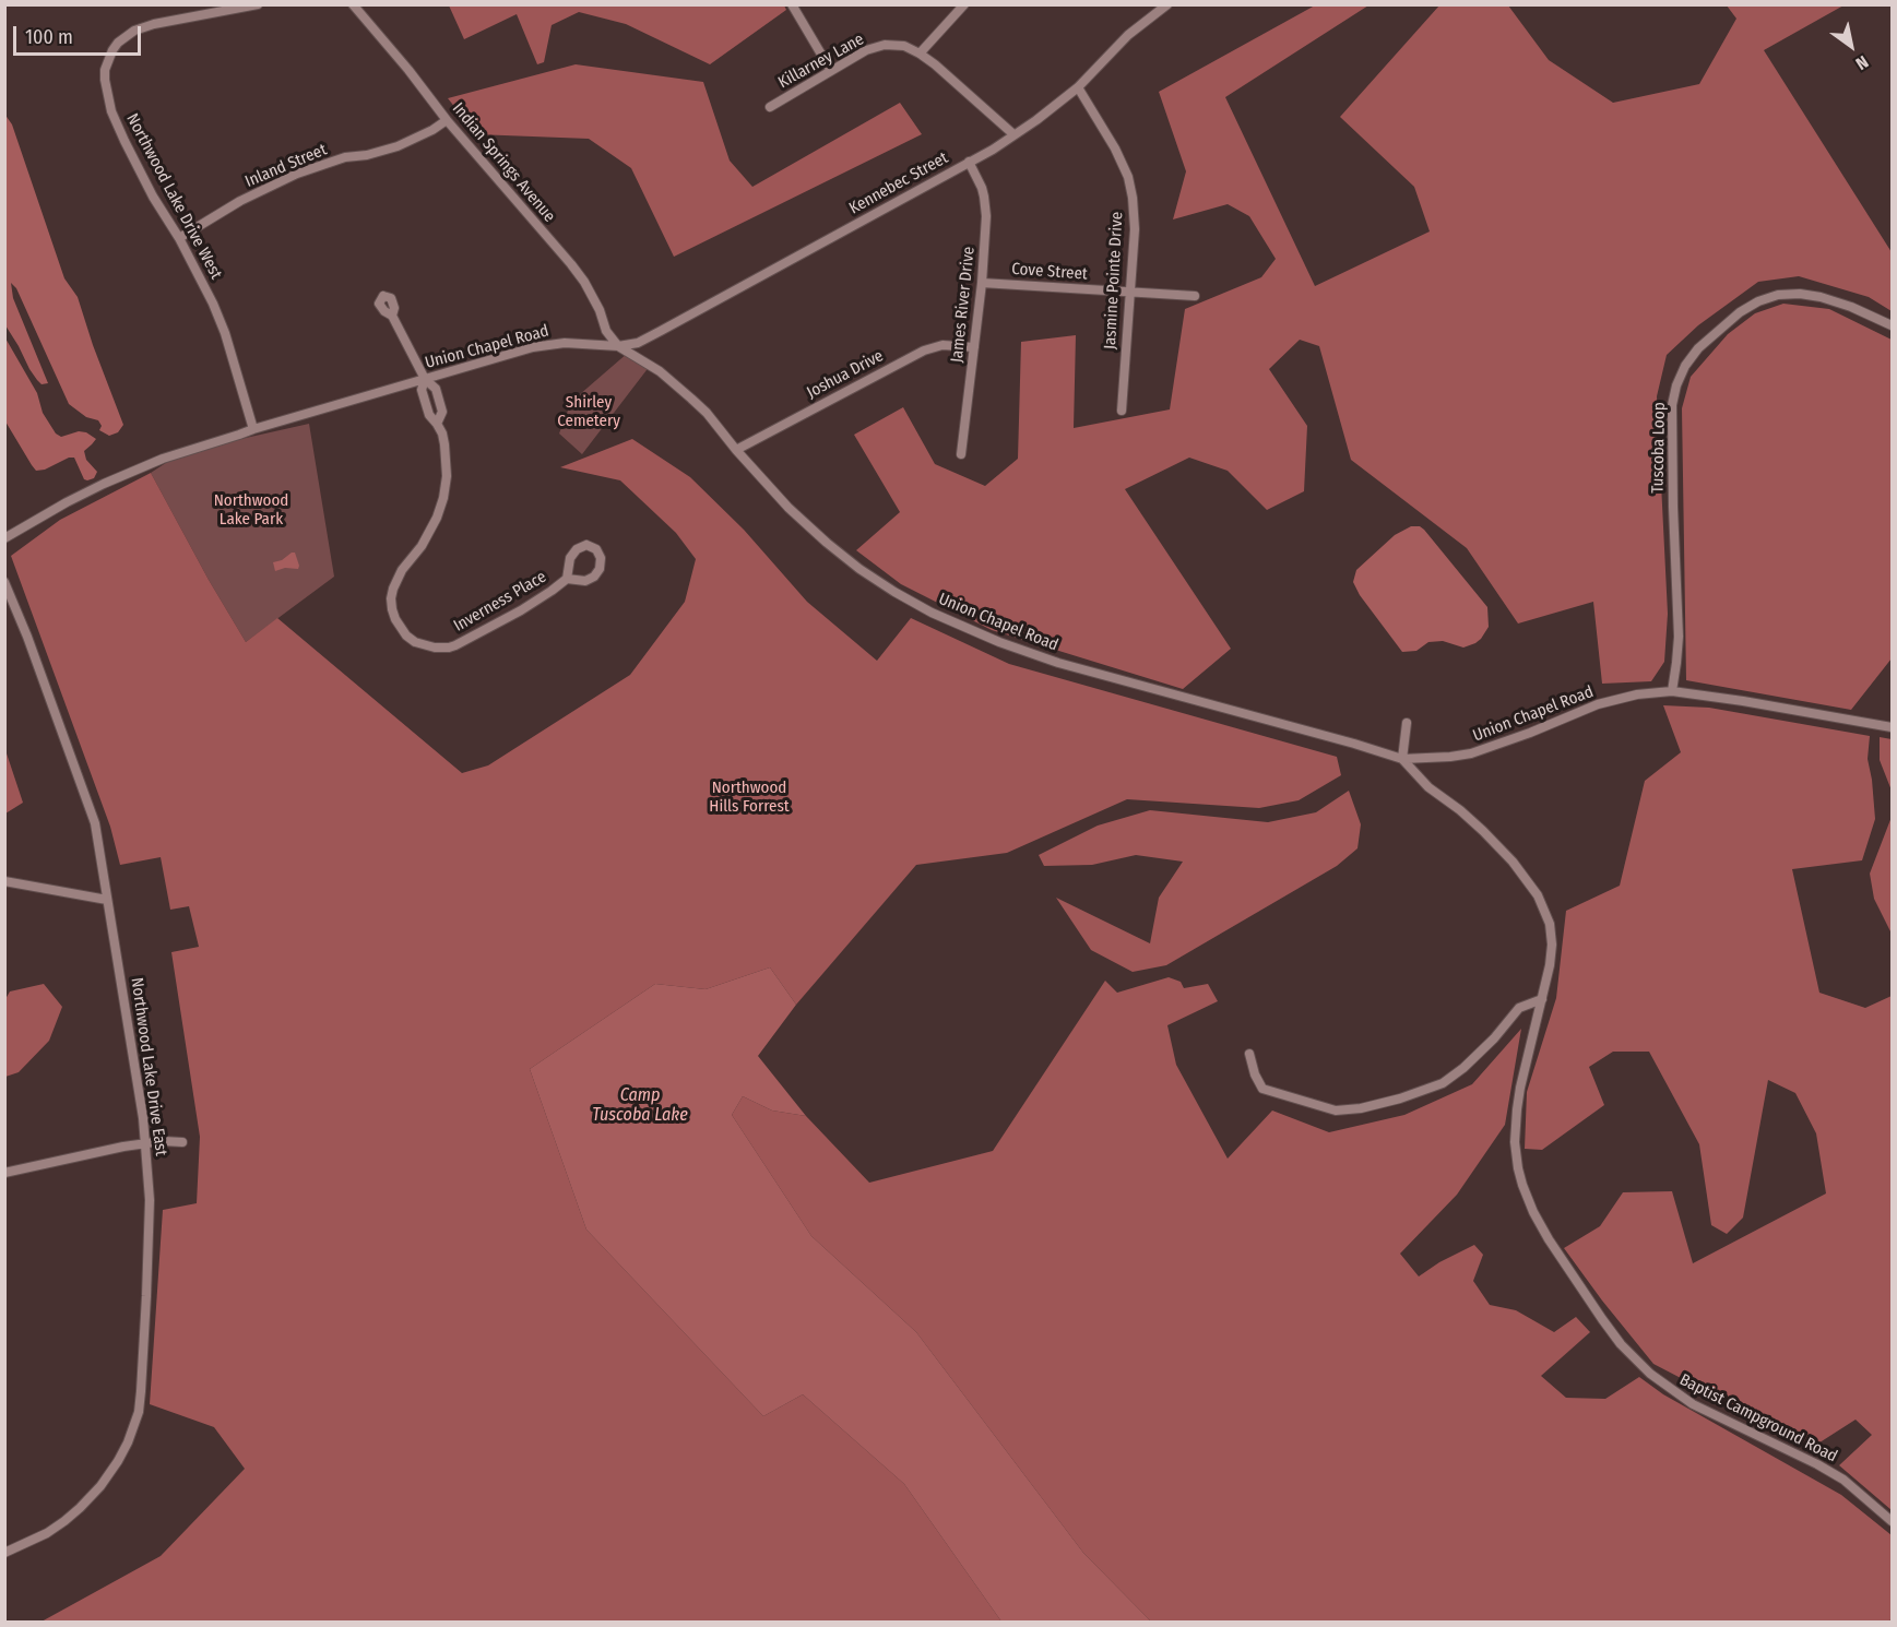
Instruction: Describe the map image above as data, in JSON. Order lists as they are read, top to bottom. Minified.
{"streets":{"street":["Killarney Lane","Indian Springs Avenue","Inland Street","Kennebec Street","Northwood Lake Drive West","Cove Street","Jasmine Pointe Drive","James River Drive","Union Chapel Road","Joshua Drive","Tuscoba Loop","Inverness Place","Northwood Lake Drive East","Baptist Campground Road"]},"crossings":[["Killarney Lane","Kennebec Street"],["Indian Springs Avenue","Inland Street"],["Indian Springs Avenue","Kennebec Street"],["Indian Springs Avenue","Union Chapel Road"],["Inland Street","Northwood Lake Drive West"],["Kennebec Street","Jasmine Pointe Drive"],["Kennebec Street","James River Drive"],["Kennebec Street","Union Chapel Road"],["Northwood Lake Drive West","Union Chapel Road"],["Cove Street","Jasmine Pointe Drive"],["Cove Street","James River Drive"],["James River Drive","Joshua Drive"],["Union Chapel Road","Joshua Drive"],["Union Chapel Road","Tuscoba Loop"],["Union Chapel Road","Inverness Place"],["Union Chapel Road","Baptist Campground Road"]],"water":["Camp Tuscoba Lake"],"parks":["Shirley Cemetery","Northwood Lake Park","Northwood Hills Forrest"],"scale_bar":"100 m","north":"bottom right"}
